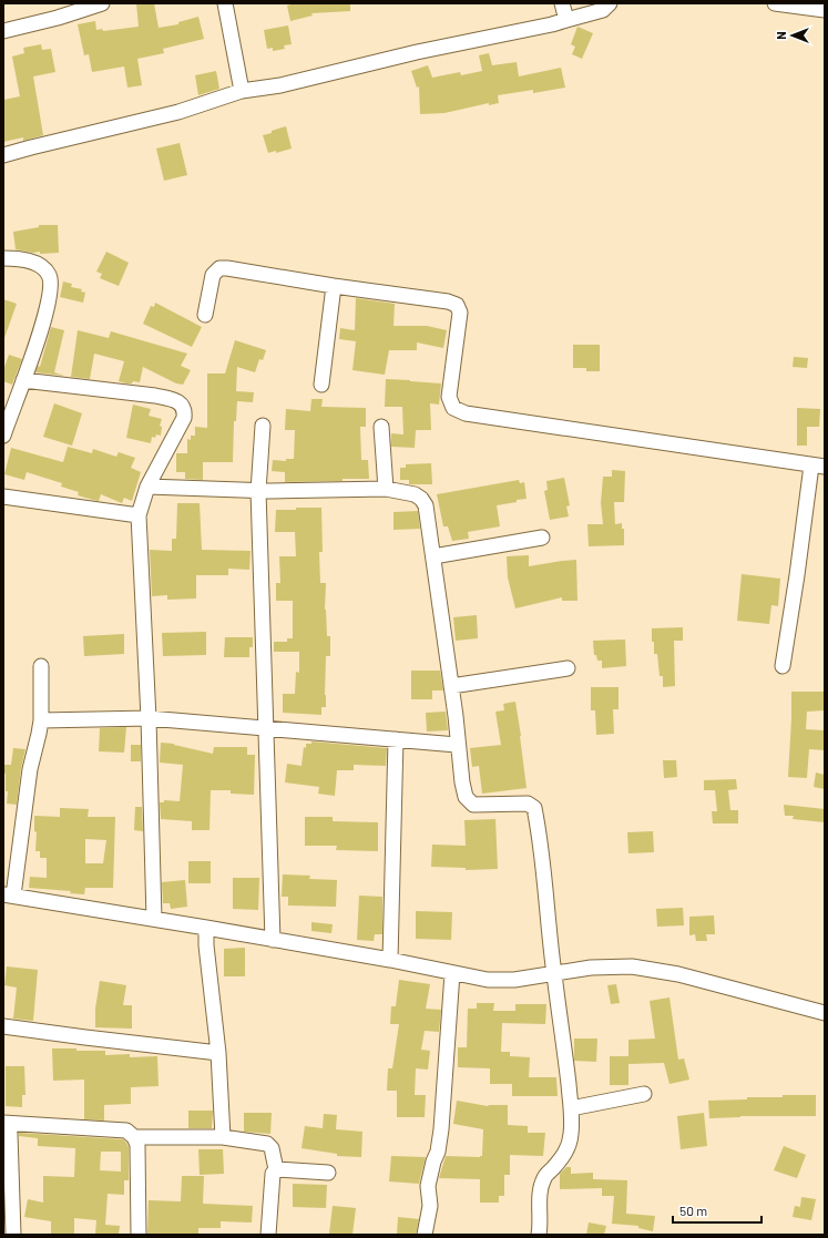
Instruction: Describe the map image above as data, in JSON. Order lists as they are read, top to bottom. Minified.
{"scale_bar":"50 m","north":"left"}
